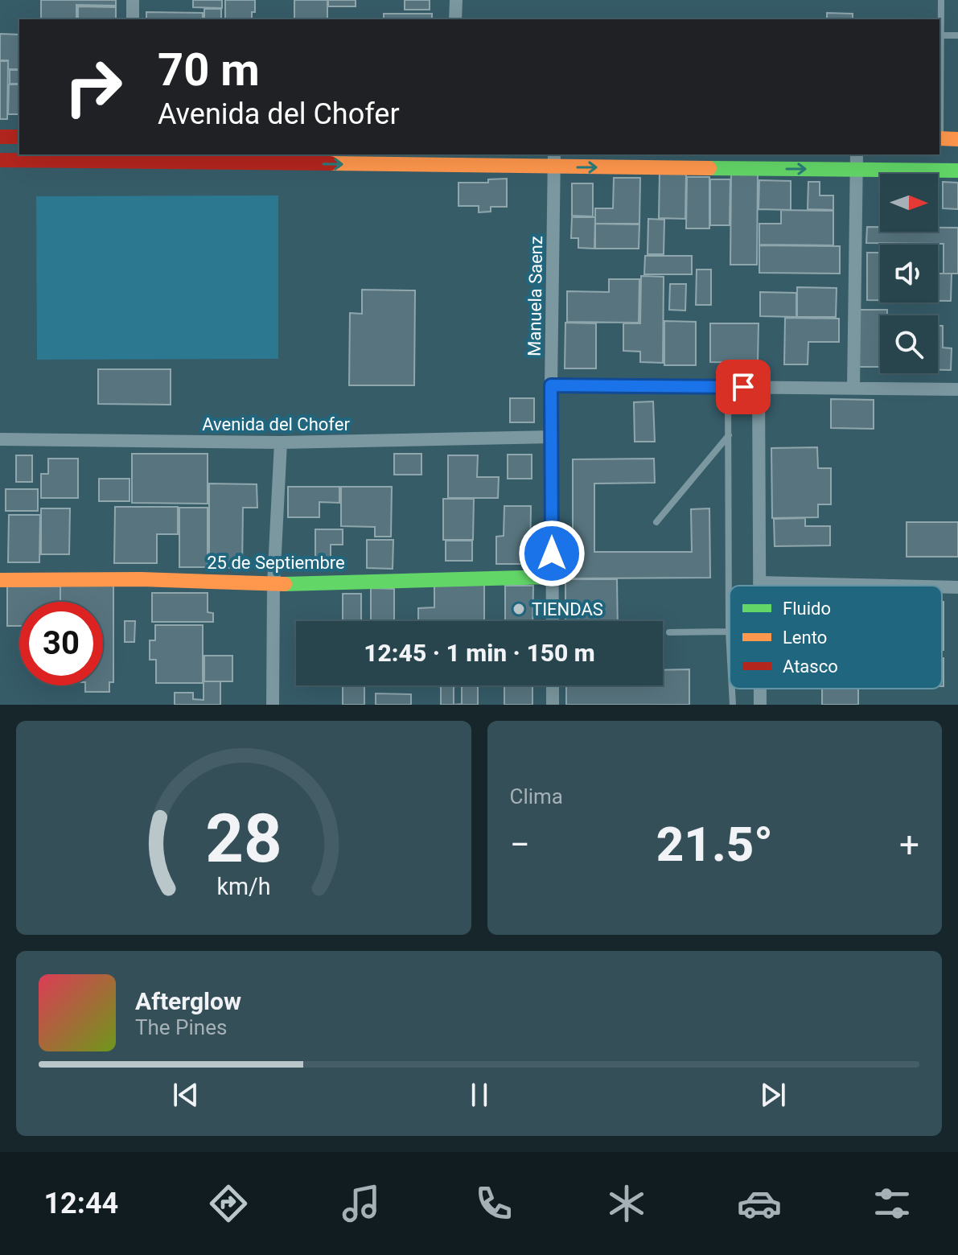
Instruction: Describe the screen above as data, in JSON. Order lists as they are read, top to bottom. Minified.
{"streets":{"street":["Manuela Saenz","Avenida del Chofer","25 de Septiembre"]},"crossings":[["Manuela Saenz","Avenida del Chofer"],["Manuela Saenz","25 de Septiembre"]],"places":["TIENDAS"],"legend":["Fluido","Lento","Atasco"],"north":"right","page":{"turn":["70 m","Avenida del Chofer"],"limit":"30","trip":"12:45 · 1 min · 150 m","tile":"Clima","heat":["−","21.5°","+"],"song":["Afterglow","The Pines"],"tabs":"12:44","gauge":["28","km/h"]}}
